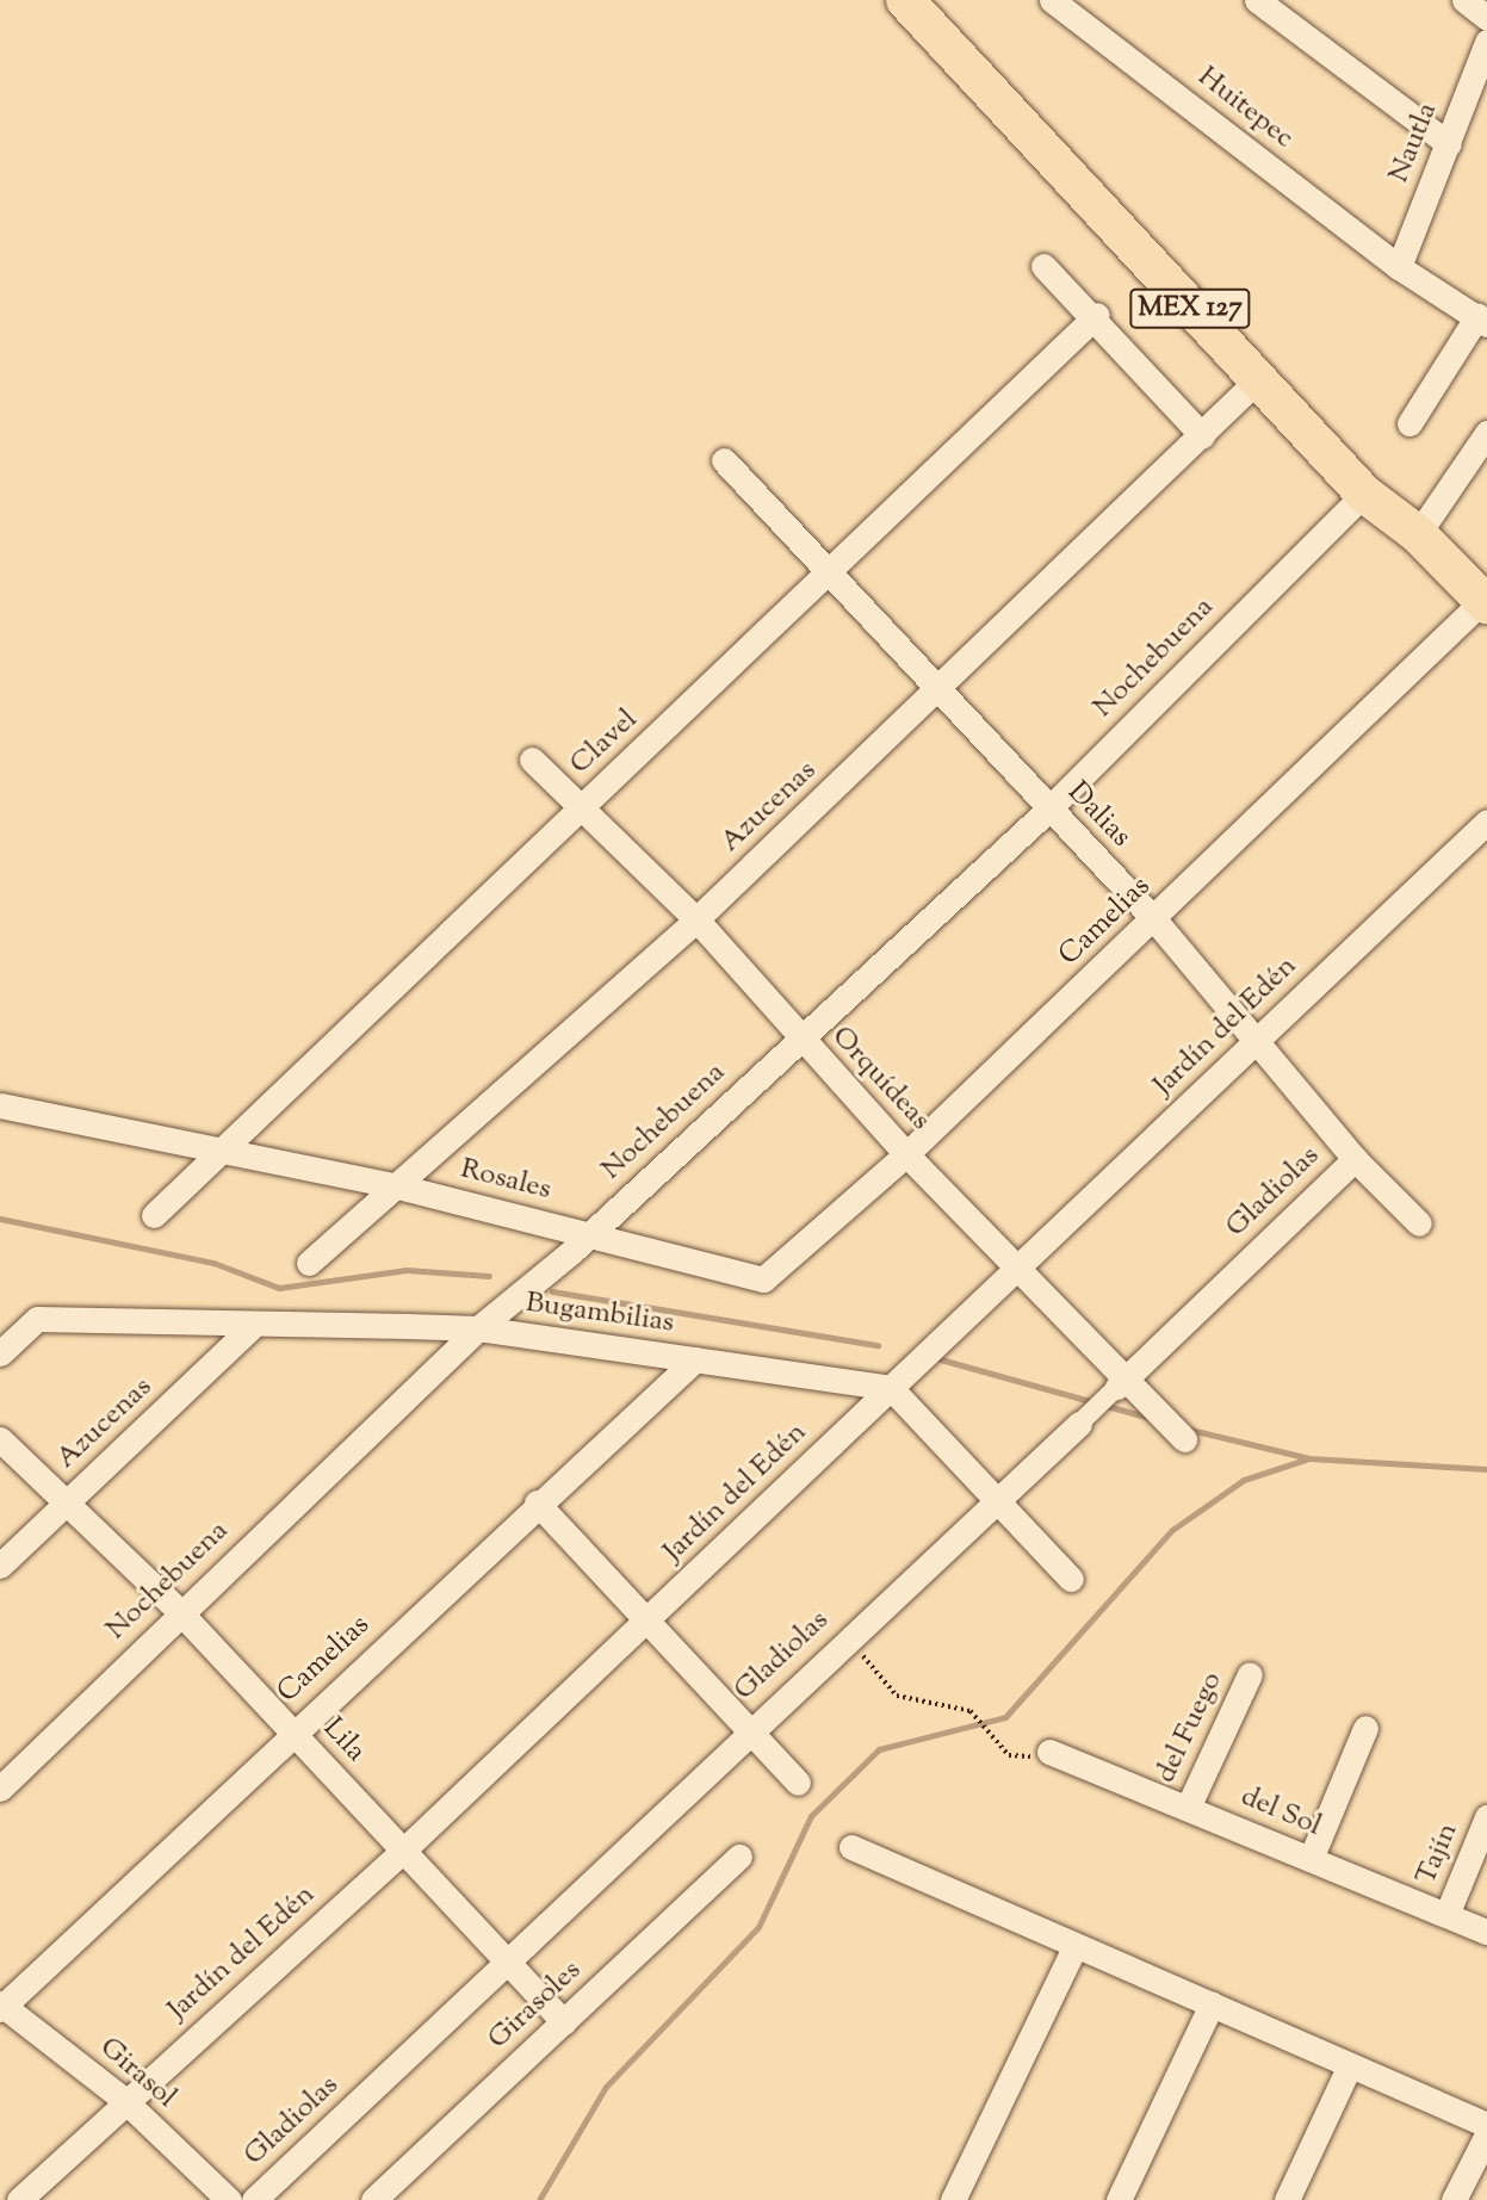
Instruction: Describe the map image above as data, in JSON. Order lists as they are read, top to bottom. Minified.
{"streets":{"main road":["MEX 127"],"street":["Huitepec","Nautla","Nochebuena","Clavel","Azucenas","Dalias","Camelias","Jardín del Edén","Orquídeas","Rosales","Gladiolas","Bugambilias","del Fuego","Lila","del Sol","Tajín","Girasoles","Girasol"]},"crossings":[["Huitepec","Nautla"],["MEX 127","Nochebuena"],["MEX 127","Azucenas"],["MEX 127","Camelias"],["Nochebuena","Dalias"],["Nochebuena","Orquídeas"],["Nochebuena","Rosales"],["Nochebuena","Bugambilias"],["Nochebuena","Lila"],["Clavel","Dalias"],["Clavel","Orquídeas"],["Clavel","Rosales"],["Azucenas","Dalias"],["Azucenas","Orquídeas"],["Azucenas","Rosales"],["Azucenas","Bugambilias"],["Azucenas","Lila"],["Dalias","Camelias"],["Dalias","Jardín del Edén"],["Dalias","Gladiolas"],["Camelias","Orquídeas"],["Camelias","Rosales"],["Camelias","Bugambilias"],["Camelias","Lila"],["Camelias","Girasol"],["Jardín del Edén","Orquídeas"],["Jardín del Edén","Bugambilias"],["Jardín del Edén","Lila"],["Jardín del Edén","Girasol"],["Orquídeas","Gladiolas"],["Gladiolas","Lila"],["del Fuego","del Sol"],["Lila","Girasoles"],["del Sol","Tajín"]]}
